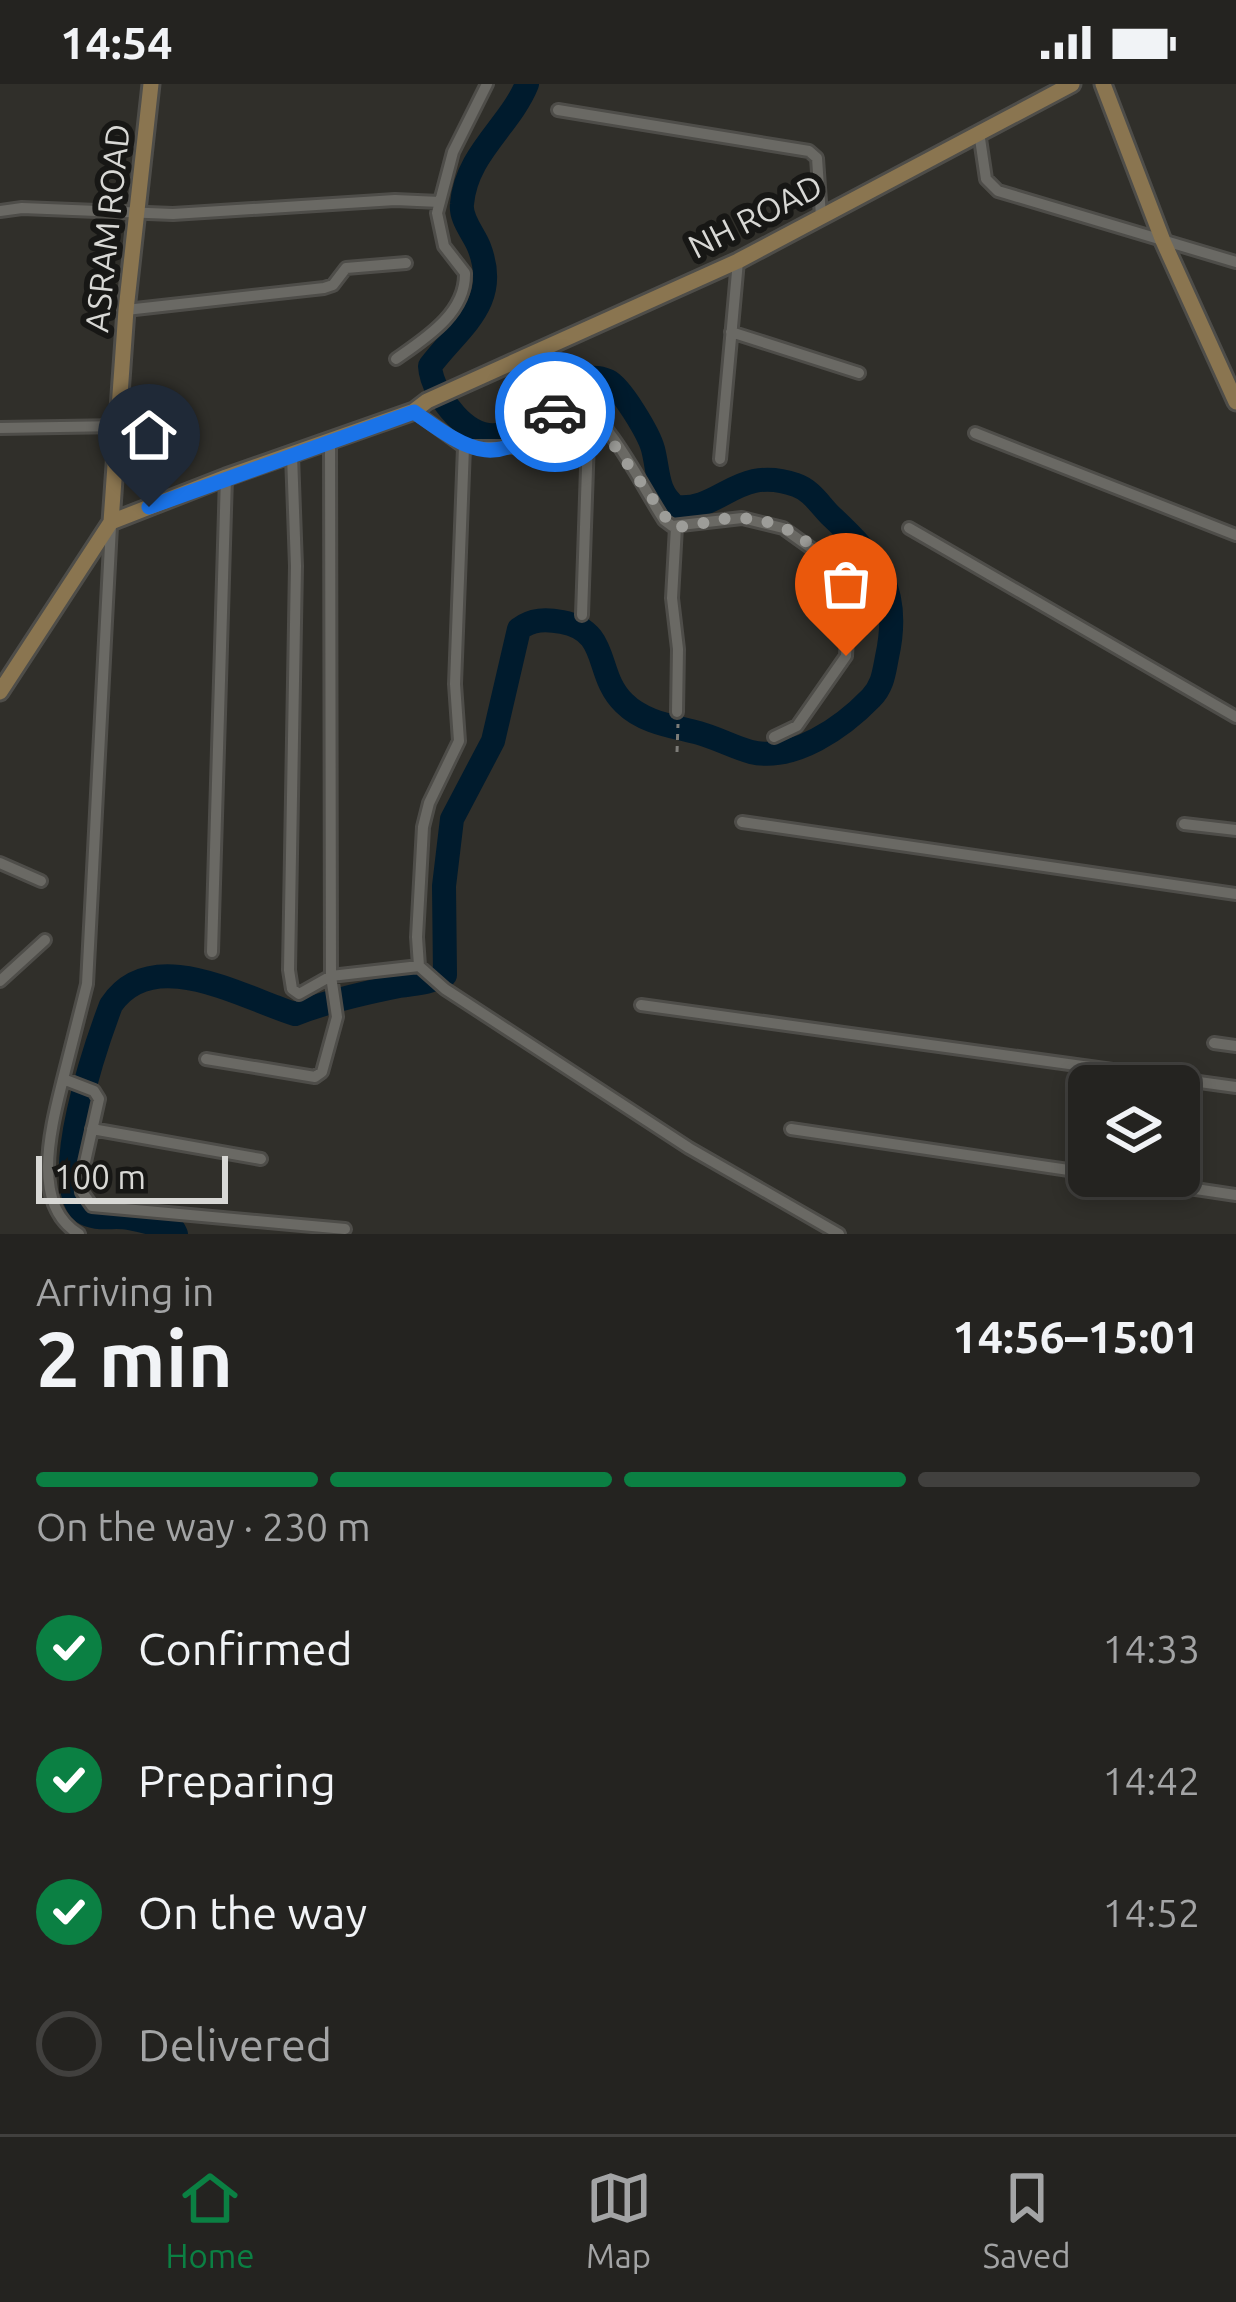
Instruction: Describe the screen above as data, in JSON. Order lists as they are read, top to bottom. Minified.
{"streets":{"main road":["NH ROAD","ASRAM ROAD"]},"scale_bar":"100 m","page":{"status":"14:54","scale":"100 m","heading":["2 min","Arriving in","14:56–15:01"],"bar":"On the way · 230 m","list":[["Confirmed","14:33"],["Preparing","14:42"],["On the way","14:52"],"Delivered"],"tabs":["Home","Map","Saved"]}}
